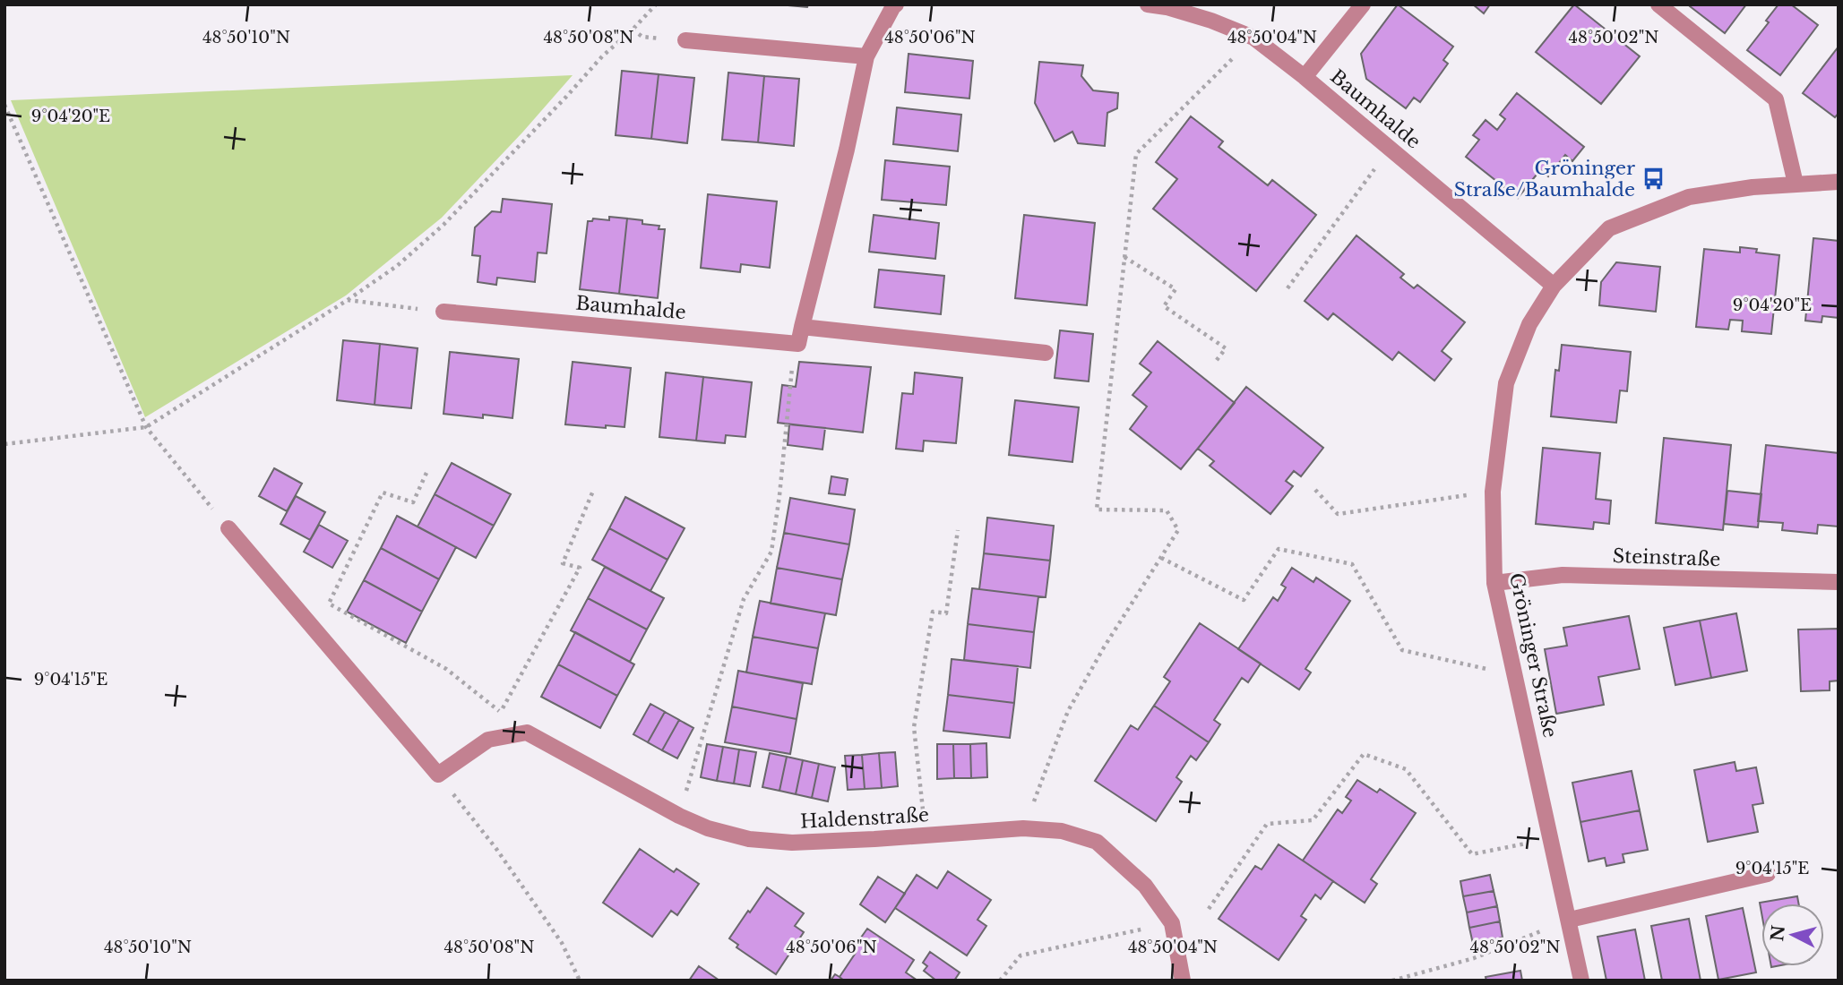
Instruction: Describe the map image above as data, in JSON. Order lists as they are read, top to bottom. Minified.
{"streets":{"street":["Baumhalde","Steinstraße","Gröninger Straße","Haldenstraße"]},"crossings":[["Baumhalde","Gröninger Straße"],["Steinstraße","Gröninger Straße"]],"places":{"bus stop":["Gröninger Straße/Baumhalde"]},"north":"left","coordinates":["48°50'10\"N","48°50'08\"N","48°50'06\"N","48°50'04\"N","48°50'02\"N","9°04'20\"E","9°04'15\"E"]}
